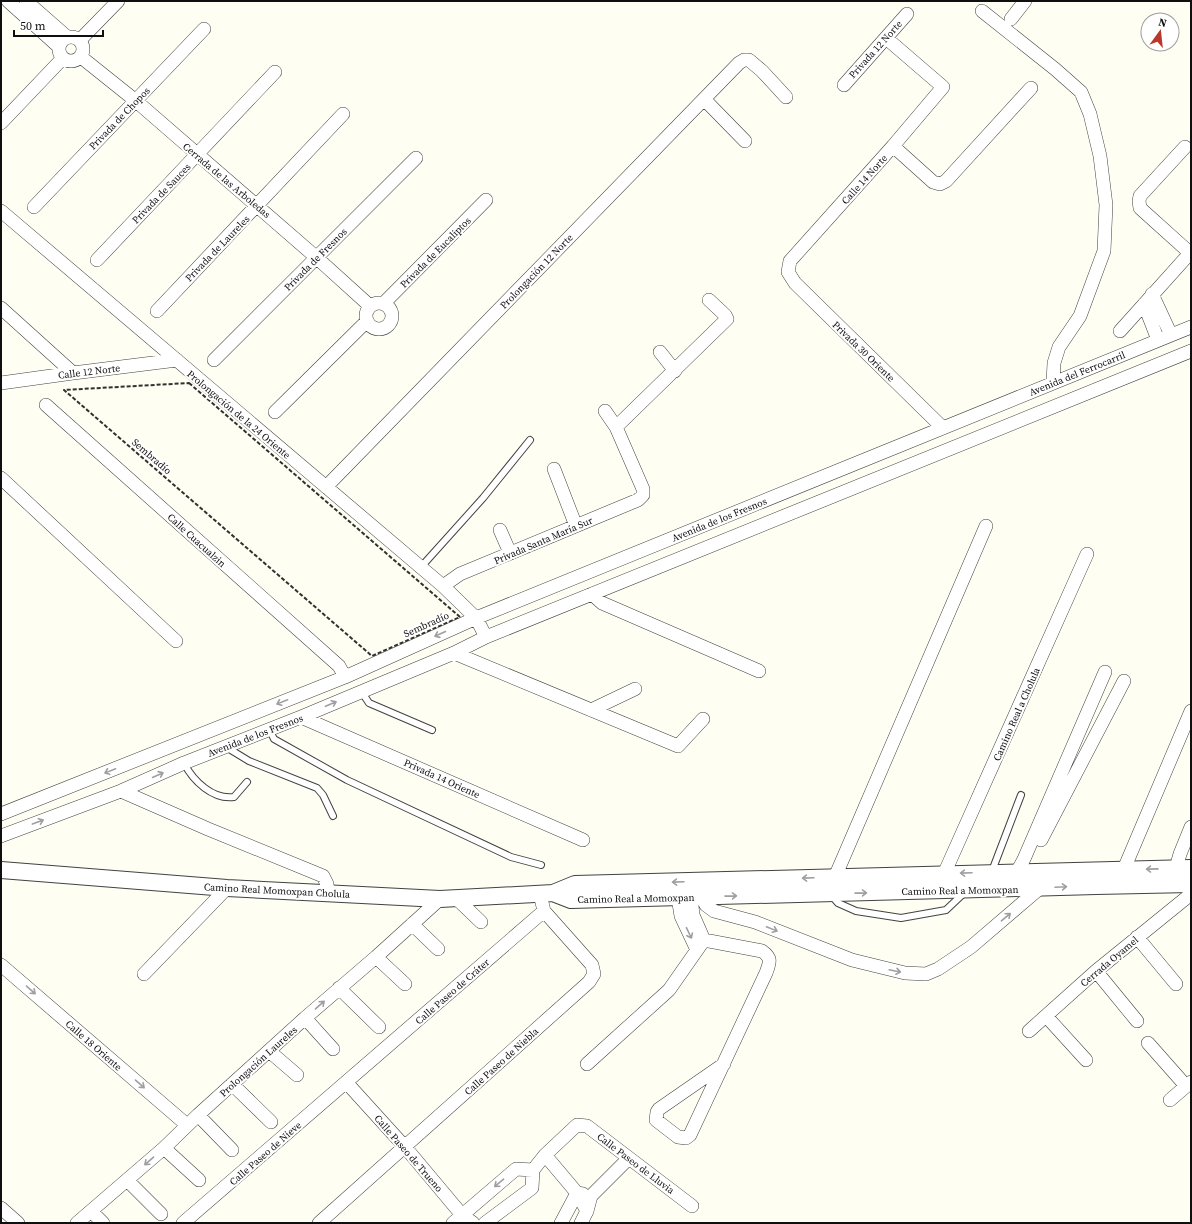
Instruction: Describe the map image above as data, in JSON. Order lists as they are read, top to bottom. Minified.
{"streets":{"street":["Privada 12 Norte","Privada de Chopos","Calle 14 Norte","Cerrada de las Arboledas","Privada de Sauces","Privada de Laureles","Privada de Eucaliptos","Privada de Fresnos","Prolongación 12 Norte","Privada 30 Oriente","Calle 12 Norte","Avenida del Ferrocarril","Prolongación de la 24 Oriente","Avenida de los Fresnos","Calle Cuacualzin","Privada Santa María Sur","Camino Real a Cholula","Privada 14 Oriente","Camino Real Momoxpan Cholula","Camino Real a Momoxpan","Cerrada Oyamel","Calle Paseo de Cráter","Calle 18 Oriente","Prolongación Laureles","Calle Paseo de Niebla","Calle Paseo de Nieve","Calle Paseo de Trueno","Calle Paseo de Lluvia"],"path":["Sembradío"]},"crossings":[["Privada 12 Norte","Calle 14 Norte"],["Privada de Chopos","Cerrada de las Arboledas"],["Calle 14 Norte","Privada 30 Oriente"],["Cerrada de las Arboledas","Privada de Sauces"],["Cerrada de las Arboledas","Privada de Laureles"],["Cerrada de las Arboledas","Privada de Eucaliptos"],["Cerrada de las Arboledas","Privada de Fresnos"],["Prolongación 12 Norte","Prolongación de la 24 Oriente"],["Privada 30 Oriente","Avenida de los Fresnos"],["Calle 12 Norte","Prolongación de la 24 Oriente"],["Avenida del Ferrocarril","Avenida de los Fresnos"],["Prolongación de la 24 Oriente","Avenida de los Fresnos"],["Prolongación de la 24 Oriente","Privada Santa María Sur"],["Avenida de los Fresnos","Calle Cuacualzin"],["Avenida de los Fresnos","Privada 14 Oriente"],["Camino Real a Cholula","Camino Real a Momoxpan"],["Camino Real Momoxpan Cholula","Camino Real a Momoxpan"],["Camino Real Momoxpan Cholula","Prolongación Laureles"],["Calle Paseo de Cráter","Calle Paseo de Niebla"],["Calle Paseo de Cráter","Calle Paseo de Nieve"],["Calle Paseo de Cráter","Calle Paseo de Trueno"],["Calle 18 Oriente","Prolongación Laureles"],["Calle Paseo de Niebla","Calle Paseo de Trueno"],["Calle Paseo de Nieve","Calle Paseo de Trueno"]],"one_way":["Calle 18 Oriente"],"scale_bar":"50 m","north":"top"}
